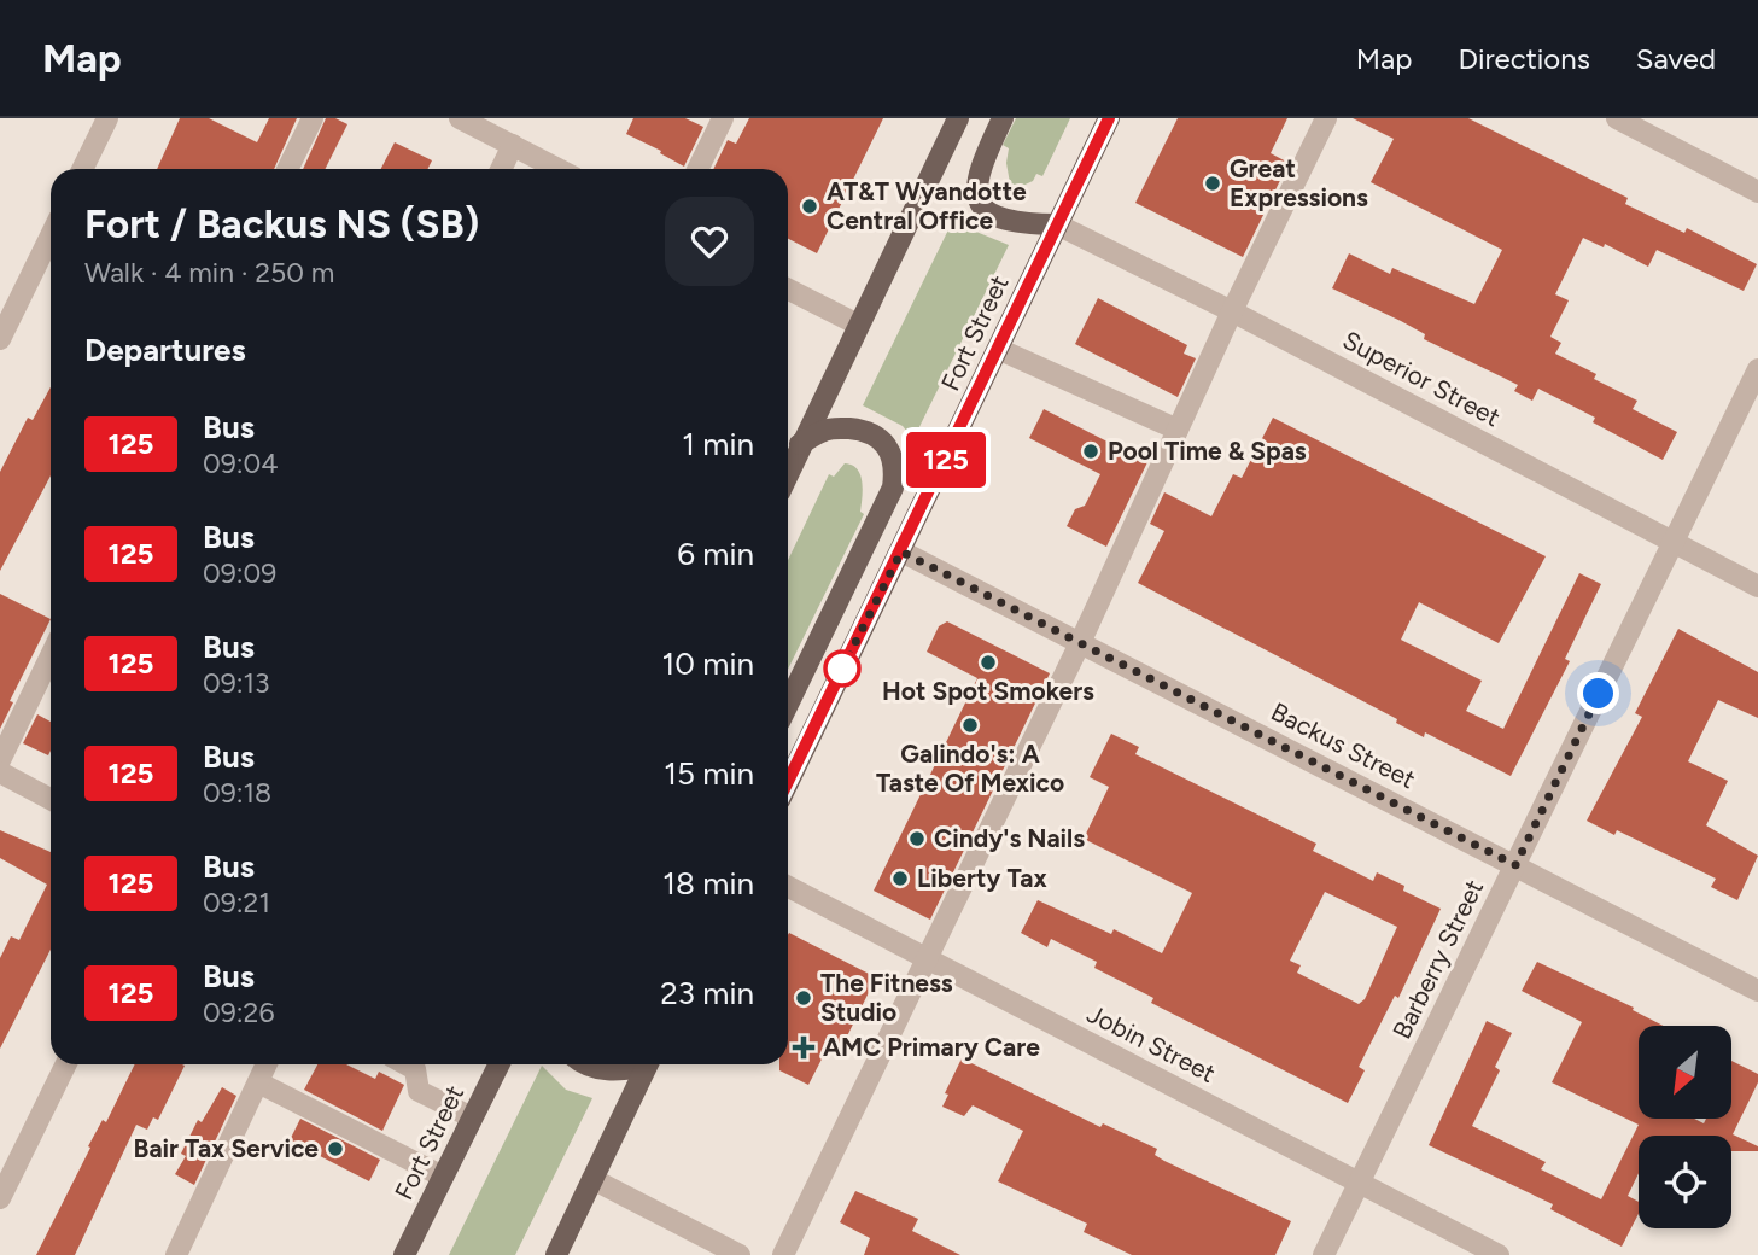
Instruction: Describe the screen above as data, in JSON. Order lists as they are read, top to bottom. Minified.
{"streets":{"main road":["Fort Street"],"street":["Superior Street","Backus Street","Barberry Street","Jobin Street"]},"crossings":[["Fort Street","Superior Street"],["Fort Street","Backus Street"],["Superior Street","Barberry Street"],["Backus Street","Barberry Street"],["Barberry Street","Jobin Street"]],"places":{"other":["Great Expressions","AT&T Wyandotte Central Office","Pool Time & Spas","Hot Spot Smokers","Galindo's: A Taste Of Mexico","Cindy's Nails","Liberty Tax","The Fitness Studio","Bair Tax Service"],"health":["AMC Primary Care"]},"lines":["bus line 125"],"north":"bottom left","page":{"header":"Map","nav":["Map","Directions","Saved"],"on_map":"125","heading":[["Fort / Backus NS (SB)","Walk · 4 min · 250 m"],"Departures"],"list":[{"mark":"125","name":"Bus","note":"09:04","value":"1 min"},{"mark":"125","name":"Bus","note":"09:09","value":"6 min"},{"mark":"125","name":"Bus","note":"09:13","value":"10 min"},{"mark":"125","name":"Bus","note":"09:18","value":"15 min"},{"mark":"125","name":"Bus","note":"09:21","value":"18 min"},{"mark":"125","name":"Bus","note":"09:26","value":"23 min"}]}}
